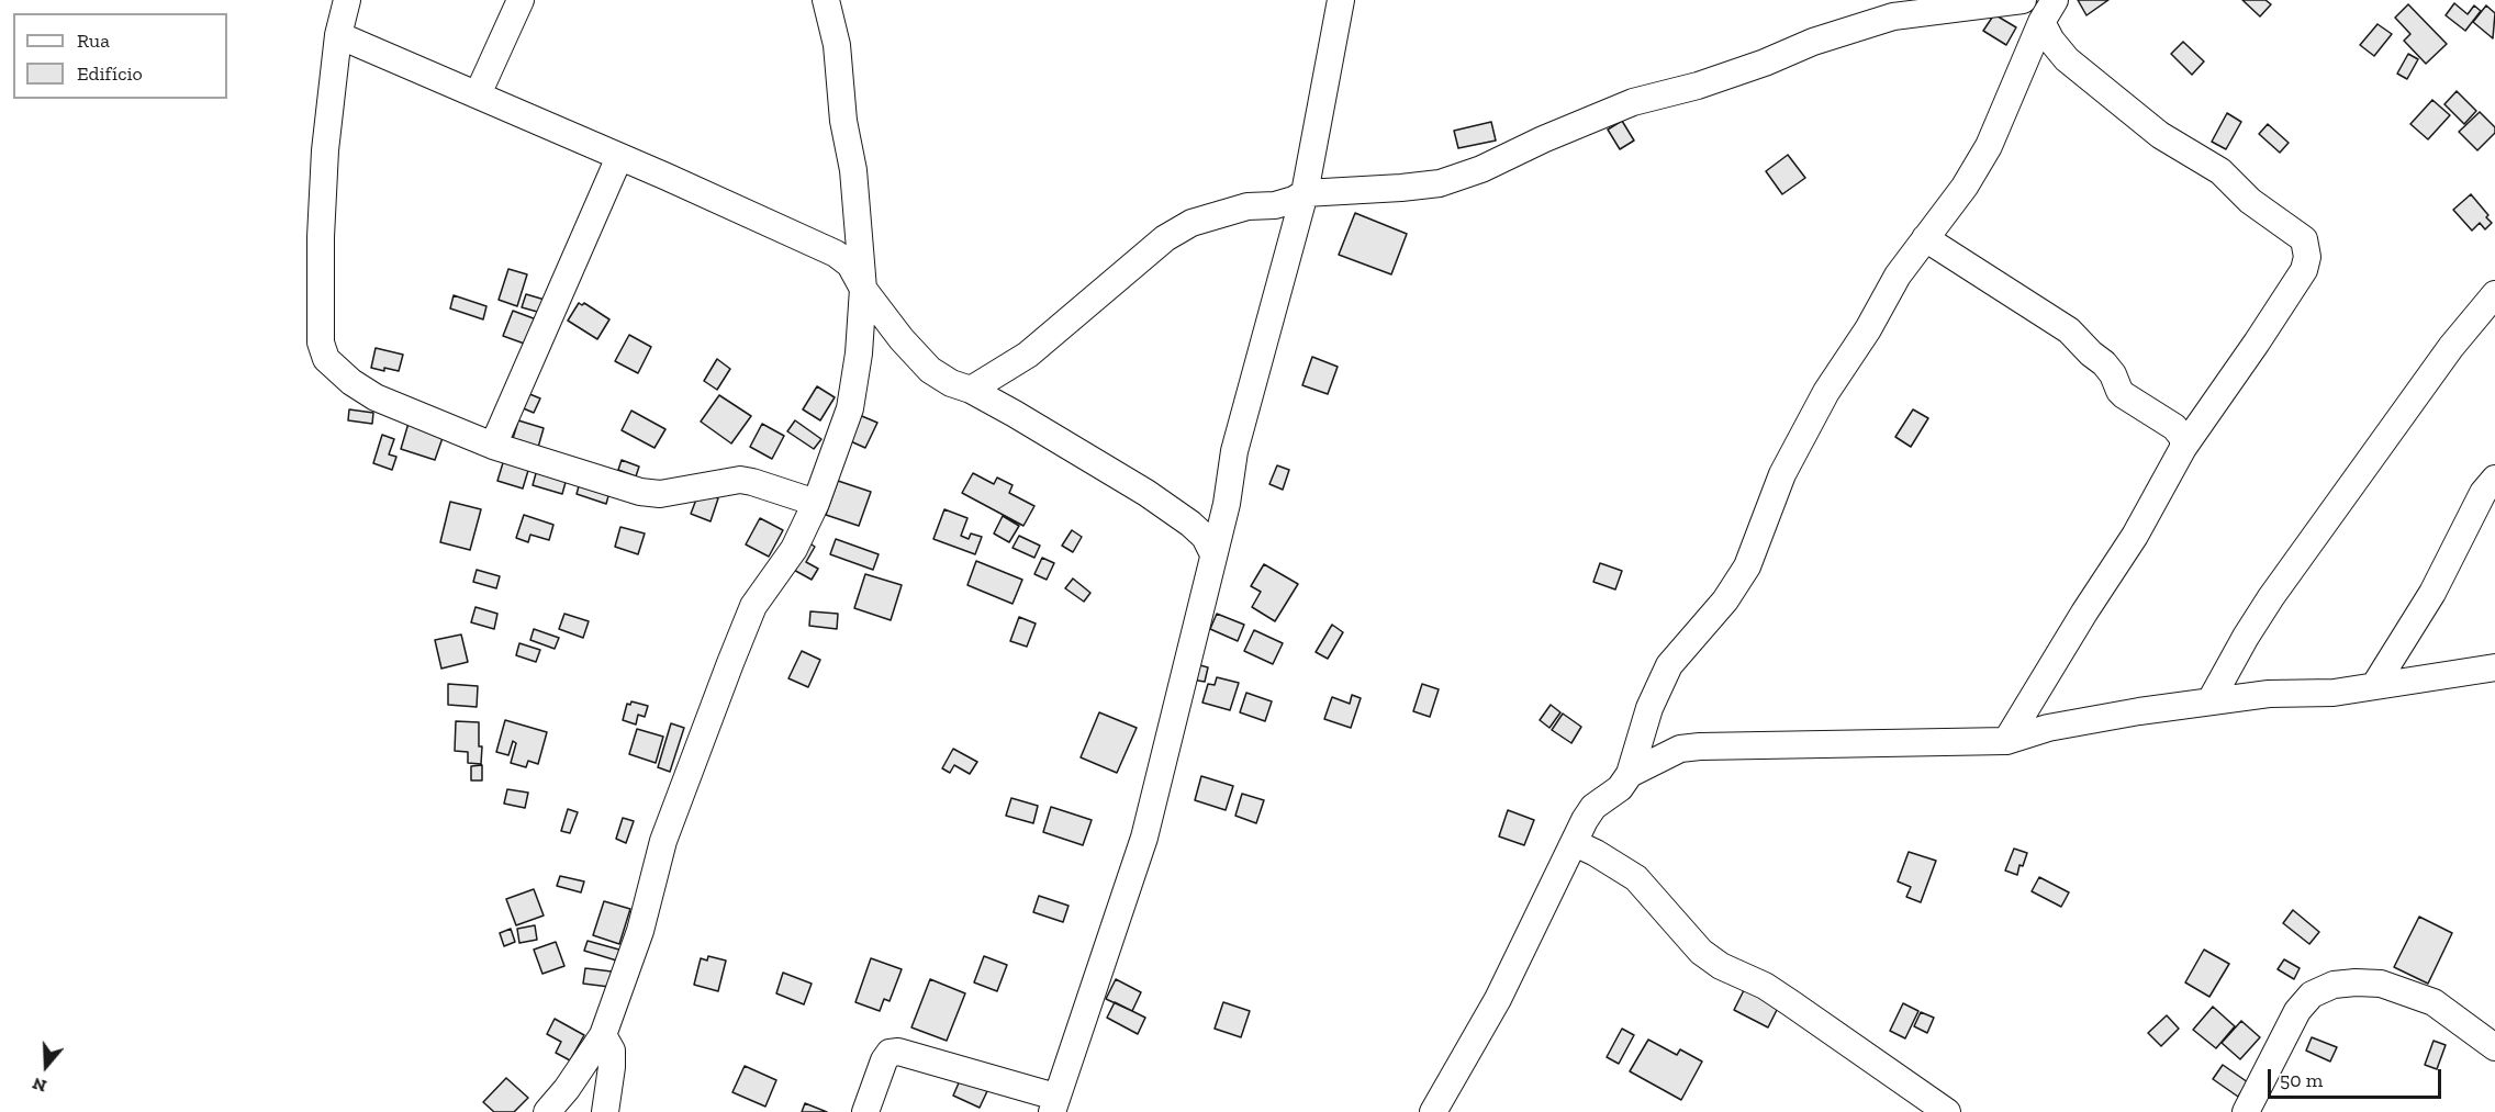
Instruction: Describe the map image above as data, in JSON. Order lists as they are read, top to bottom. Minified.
{"legend":["Rua","Edifício"],"scale_bar":"50 m","north":"bottom"}
